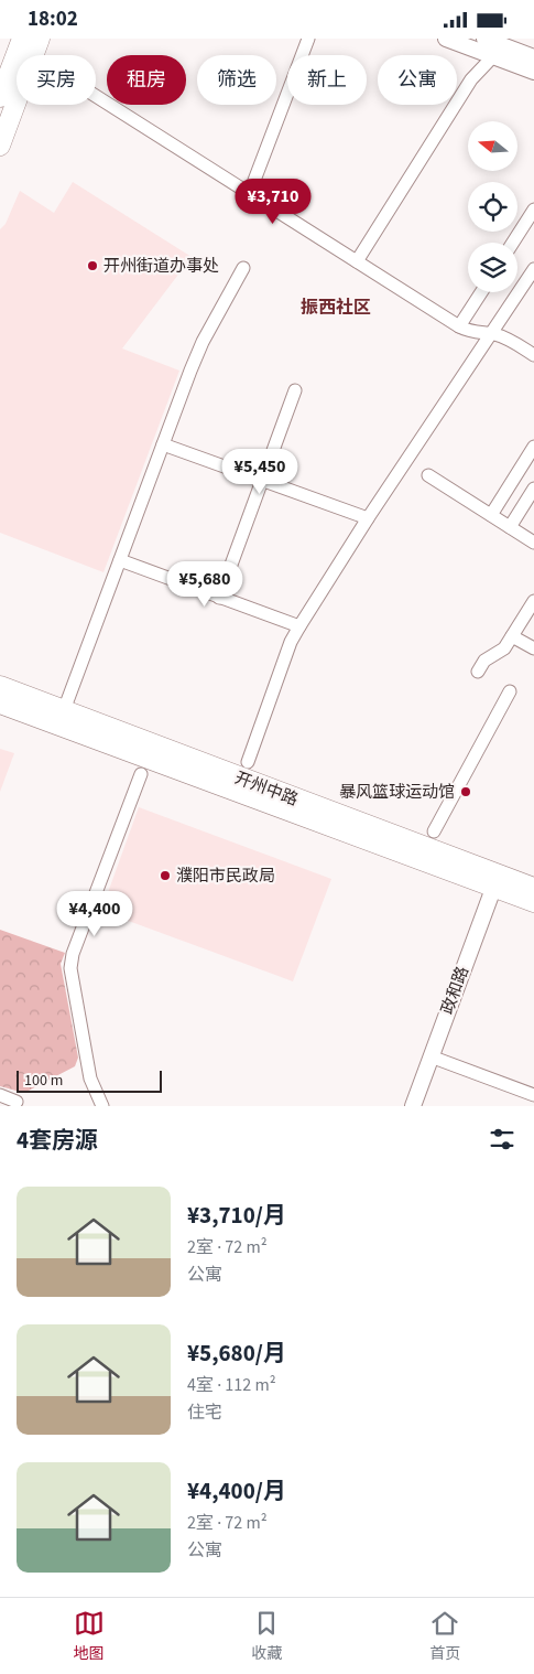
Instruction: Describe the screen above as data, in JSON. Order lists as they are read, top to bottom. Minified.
{"streets":{"main road":["开州中路"],"street":["政和路"]},"crossings":[["开州中路","政和路"]],"districts":["振西社区"],"places":["开州街道办事处","暴风篮球运动馆","濮阳市民政局"],"scale_bar":"100 m","north":"left","page":{"status":"18:02","chip":["买房","租房","筛选","新上","公寓"],"price":["¥3,710","¥5,450","¥5,680","¥4,400"],"scale":"100 m","heading":"4套房源","list":[{"name":"¥3,710/月","note":"2室 · 72 m² · 公寓"},{"name":"¥5,680/月","note":"4室 · 112 m² · 住宅"},{"name":"¥4,400/月","note":"2室 · 72 m² · 公寓"}],"tabs":["地图","收藏","首页"]}}
